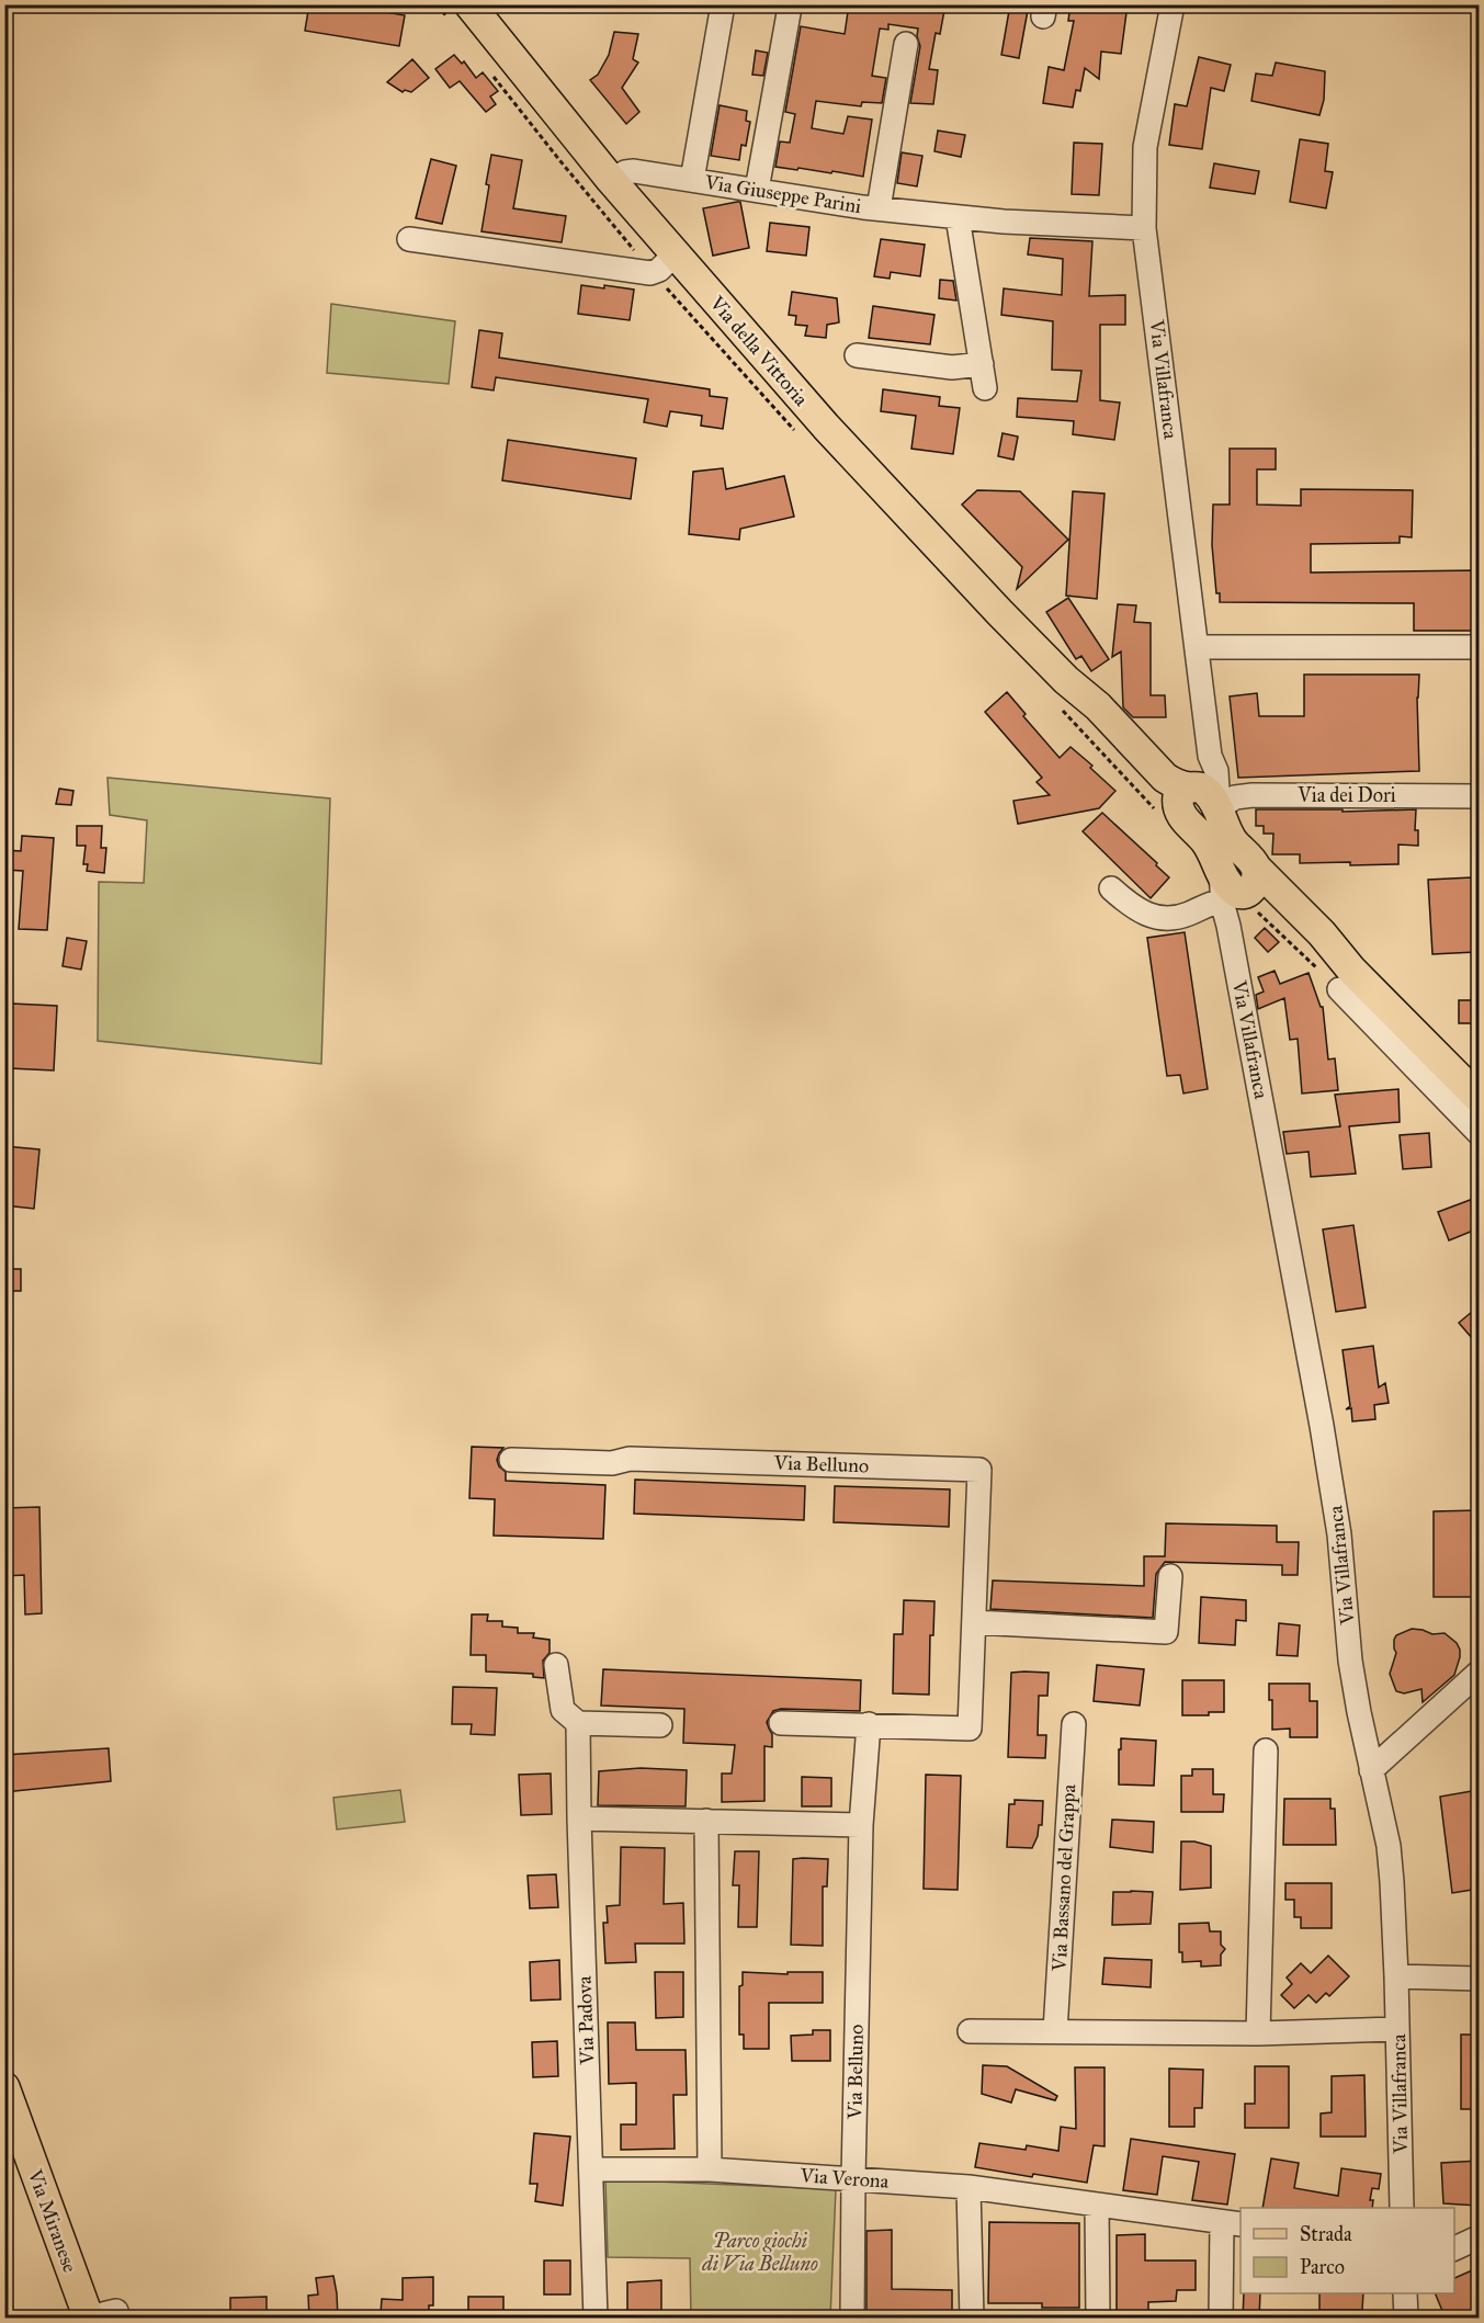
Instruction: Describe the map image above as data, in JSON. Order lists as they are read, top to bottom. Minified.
{"streets":{"main road":["Via della Vittoria","Via Miranese"],"street":["Via Giuseppe Parini","Via Villafranca","Via dei Dori","Via Belluno","Via Bassano del Grappa","Via Padova","Via Verona"]},"crossings":[["Via Giuseppe Parini","Via della Vittoria"],["Via Giuseppe Parini","Via Villafranca"],["Via della Vittoria","Via Villafranca"],["Via della Vittoria","Via dei Dori"],["Via Villafranca","Via dei Dori"],["Via Belluno","Via Verona"],["Via Padova","Via Verona"]],"parks":["Parco giochi di Via Belluno"],"legend":["Strada","Parco"]}
